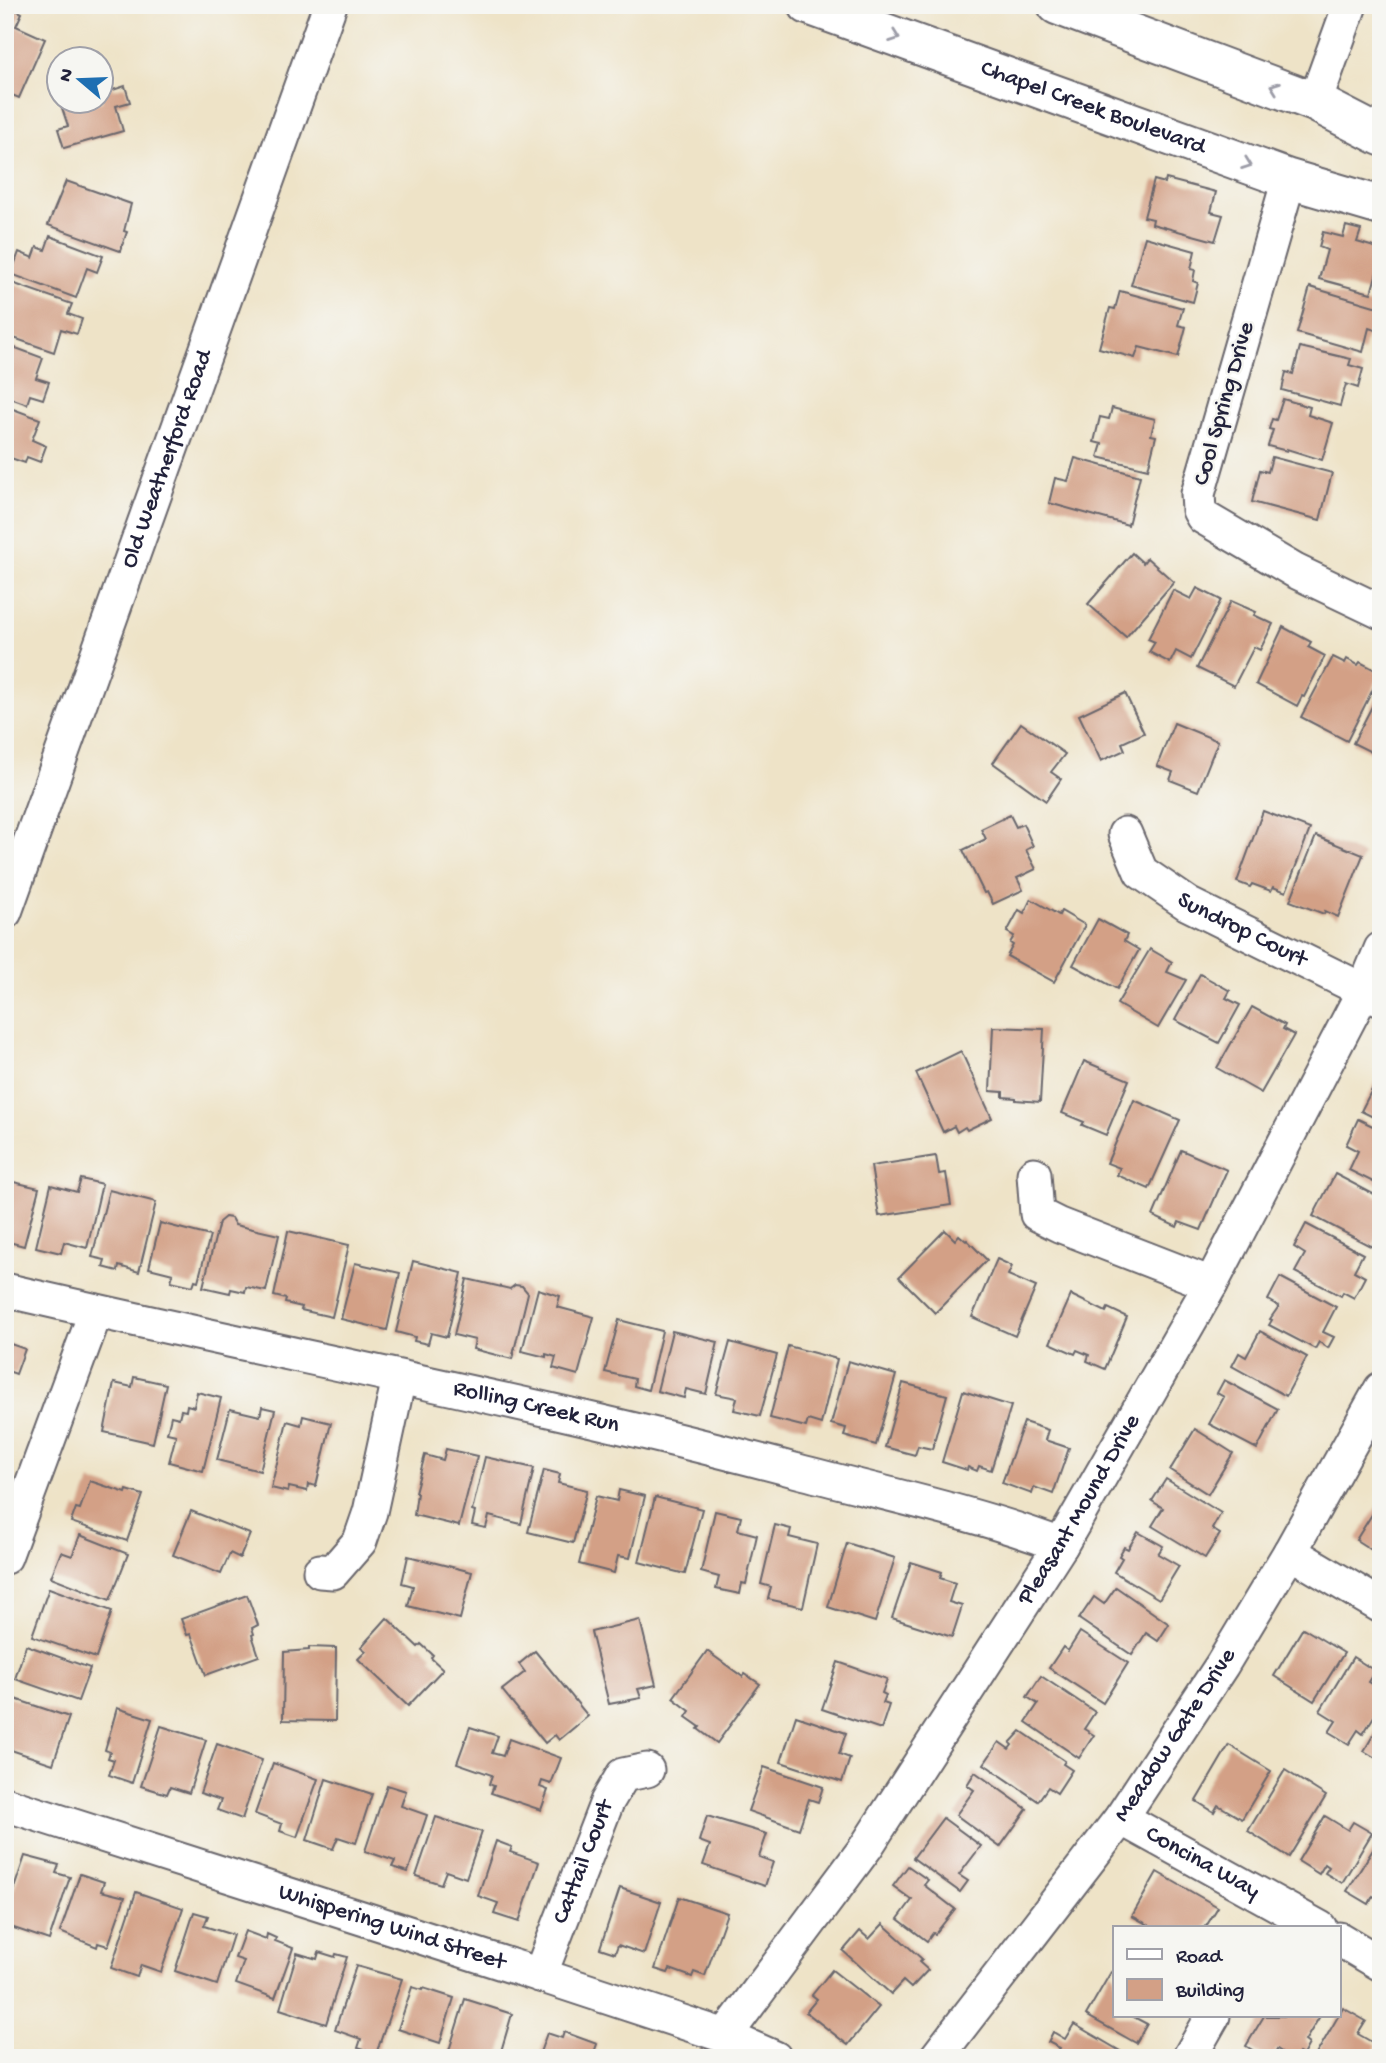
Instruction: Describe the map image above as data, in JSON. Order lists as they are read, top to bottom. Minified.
{"streets":{"main road":["Chapel Creek Boulevard"],"street":["Cool Spring Drive","Old Weatherford Road","Sundrop Court","Rolling Creek Run","Pleasant Mound Drive","Meadow Gate Drive","Concina Way","Cattail Court","Whispering Wind Street"]},"crossings":[["Chapel Creek Boulevard","Cool Spring Drive"],["Sundrop Court","Pleasant Mound Drive"],["Rolling Creek Run","Pleasant Mound Drive"],["Pleasant Mound Drive","Whispering Wind Street"],["Meadow Gate Drive","Concina Way"],["Cattail Court","Whispering Wind Street"]],"legend":["Road","Building"],"north":"left"}
